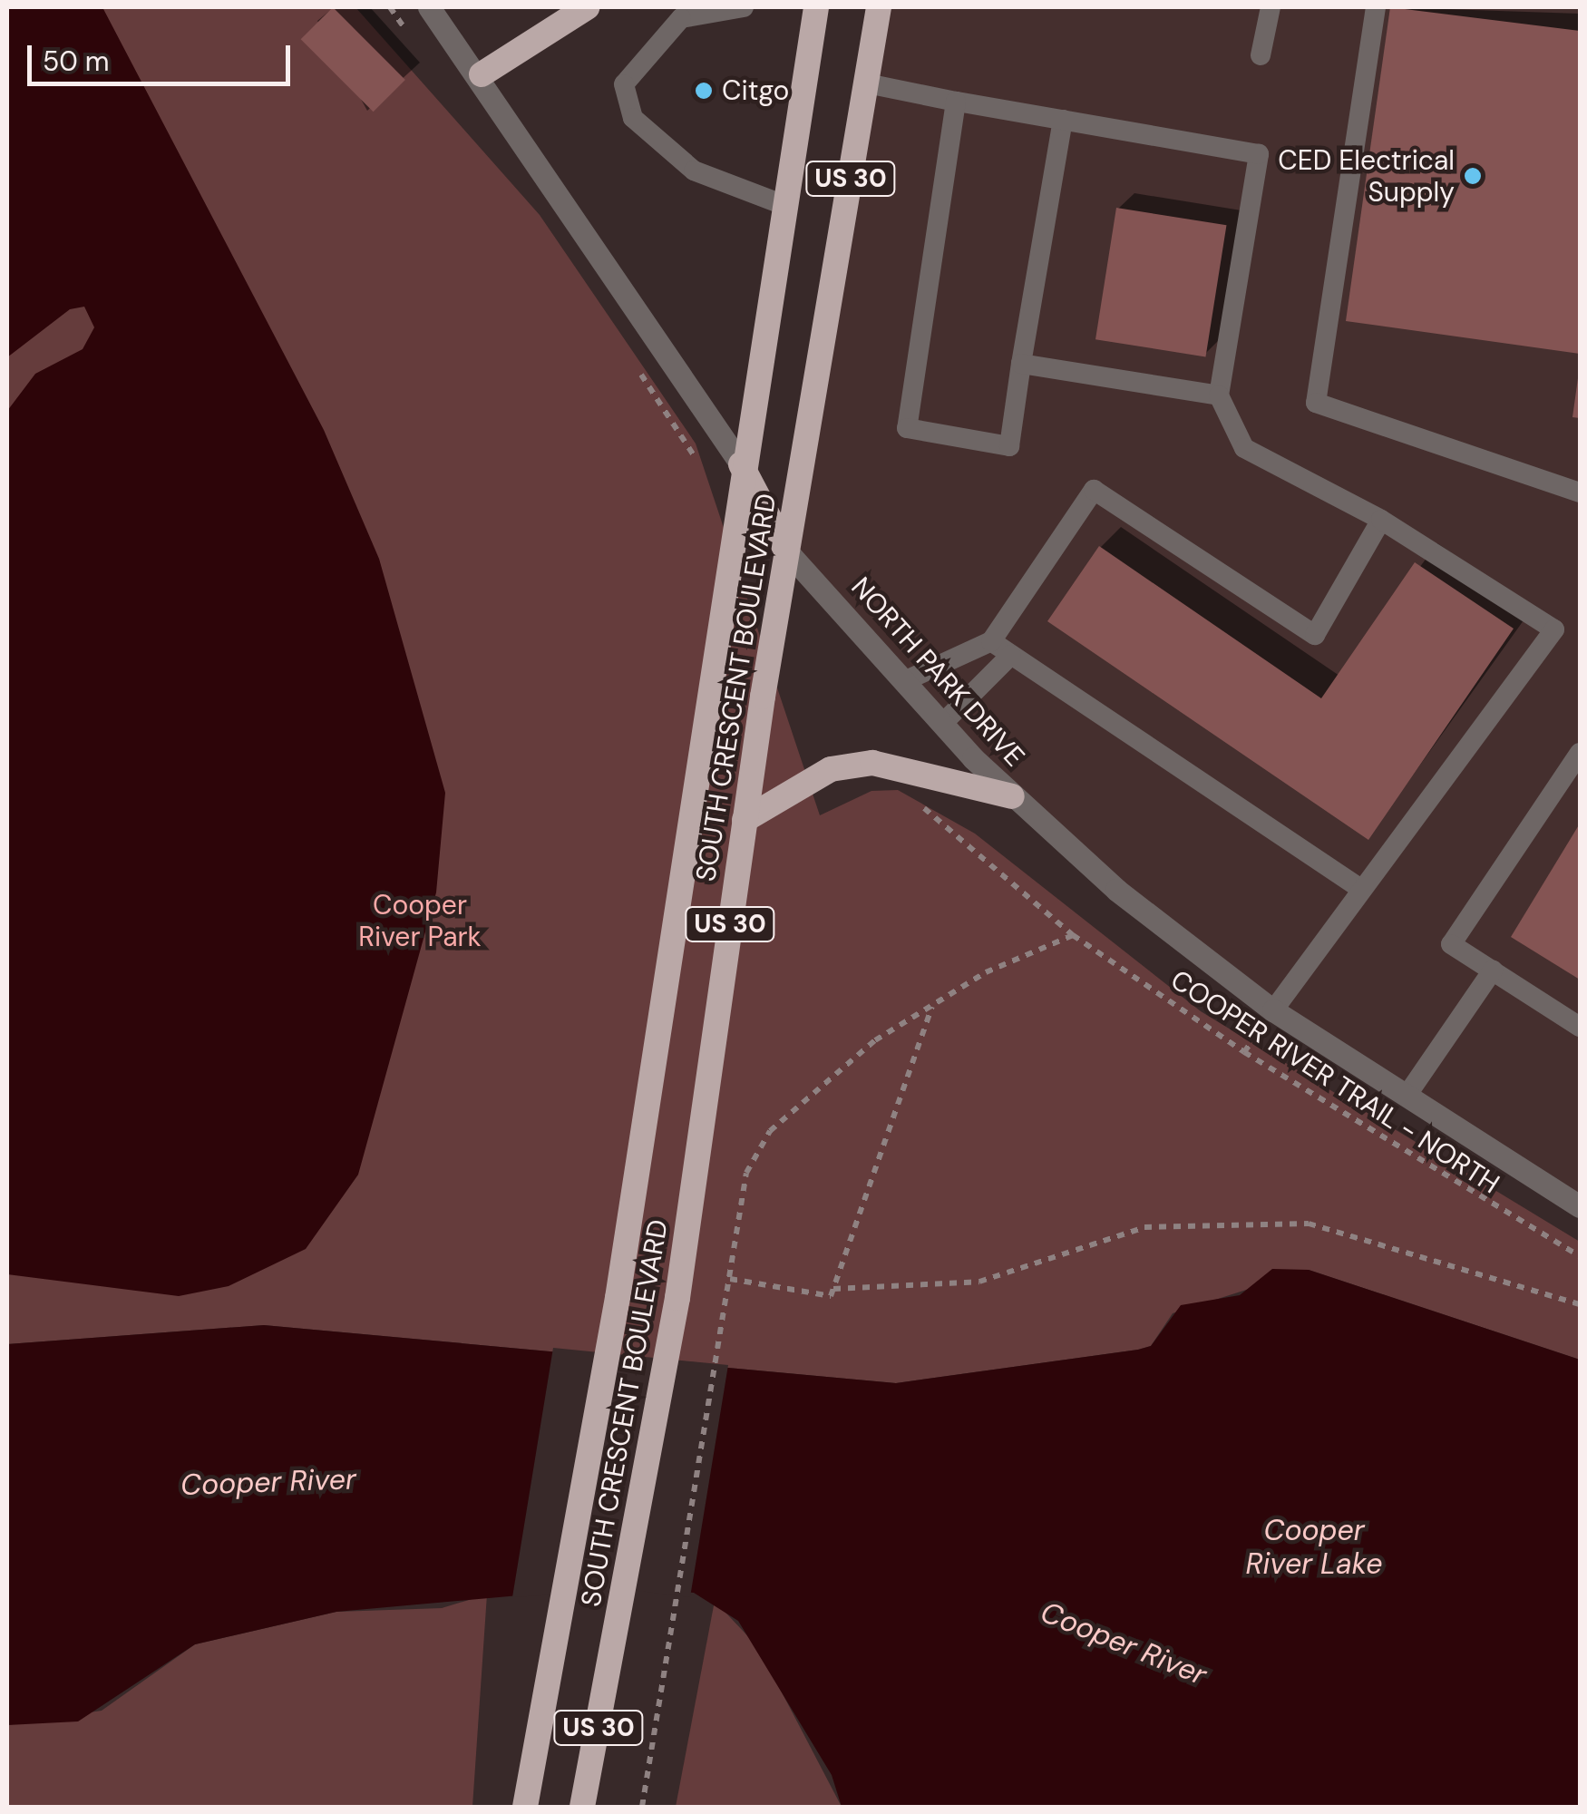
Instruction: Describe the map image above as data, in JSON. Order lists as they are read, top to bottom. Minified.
{"streets":{"highway":["US 30","NORTH PARK DRIVE","SOUTH CRESCENT BOULEVARD"],"path":["COOPER RIVER TRAIL - NORTH"]},"crossings":[["NORTH PARK DRIVE","SOUTH CRESCENT BOULEVARD"]],"water":["Cooper River","Cooper River Lake"],"parks":["Cooper River Park"],"places":["Citgo","CED Electrical Supply"],"scale_bar":"50 m"}
